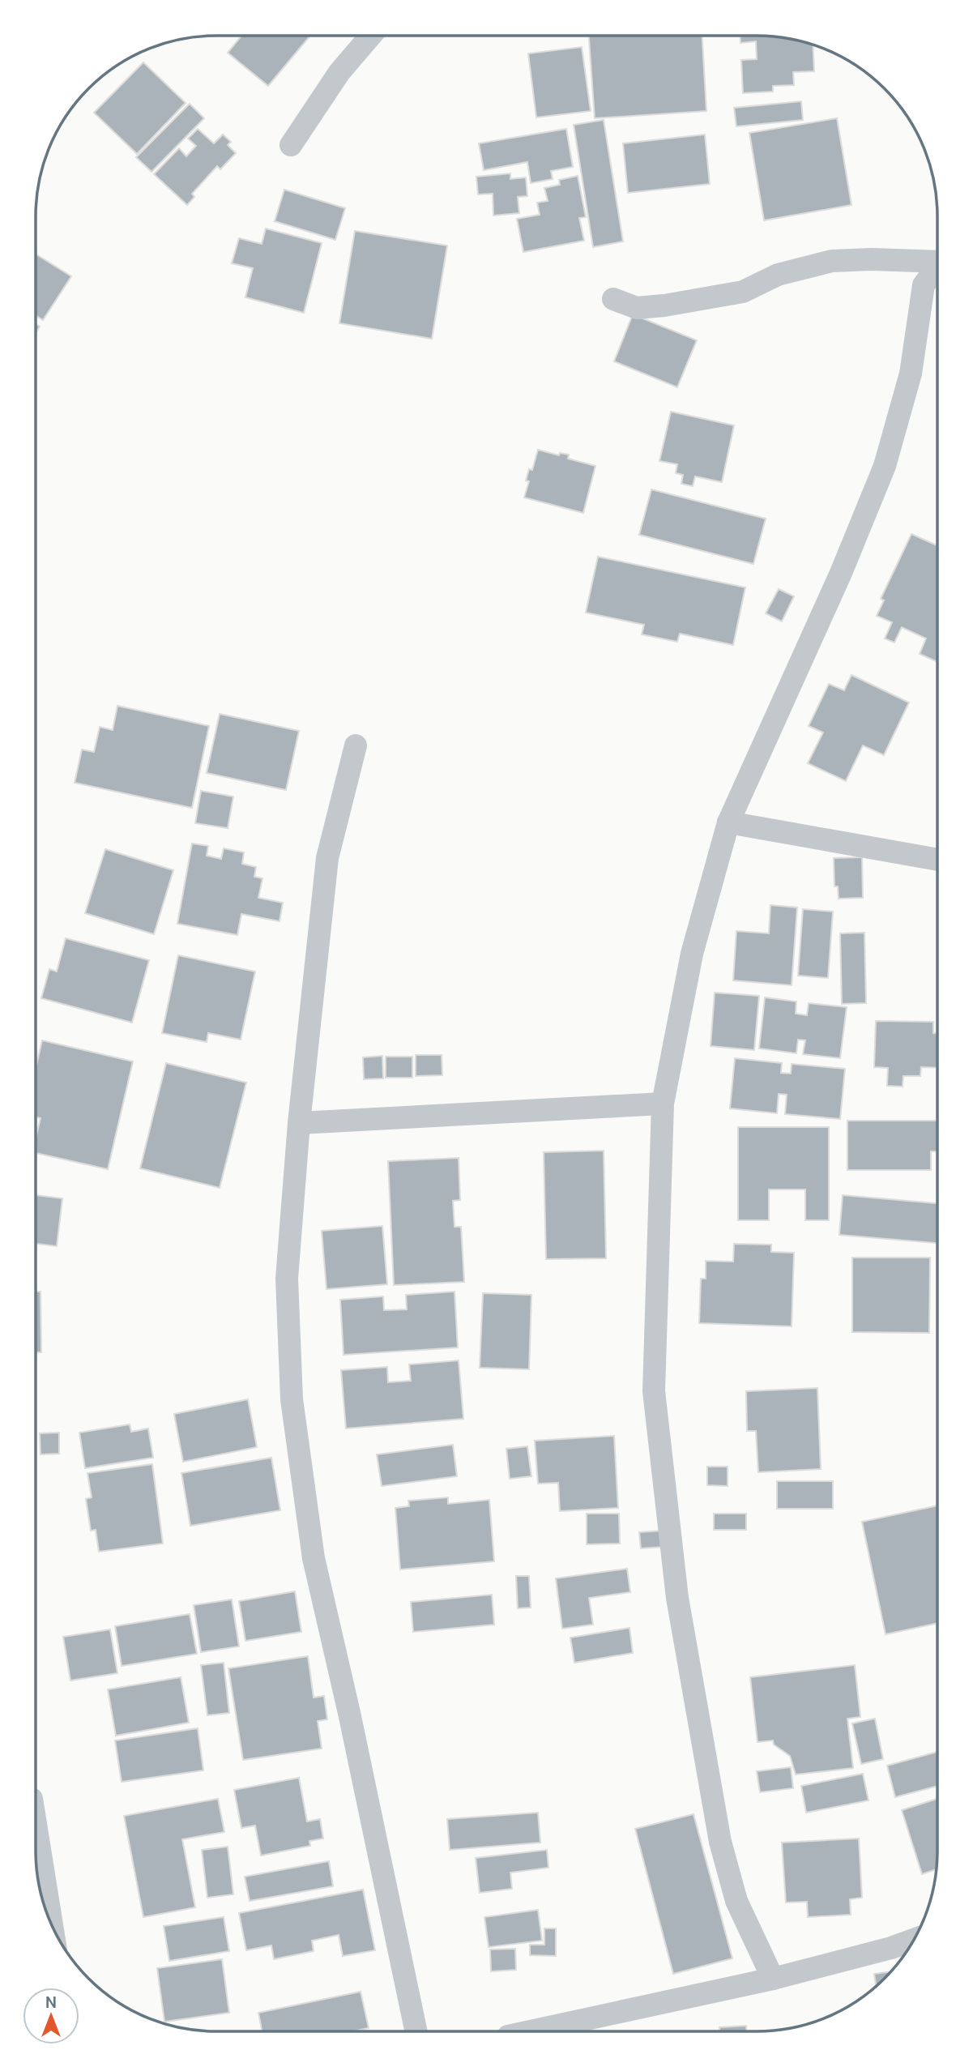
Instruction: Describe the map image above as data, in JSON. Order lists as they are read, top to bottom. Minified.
{"north":"top"}
